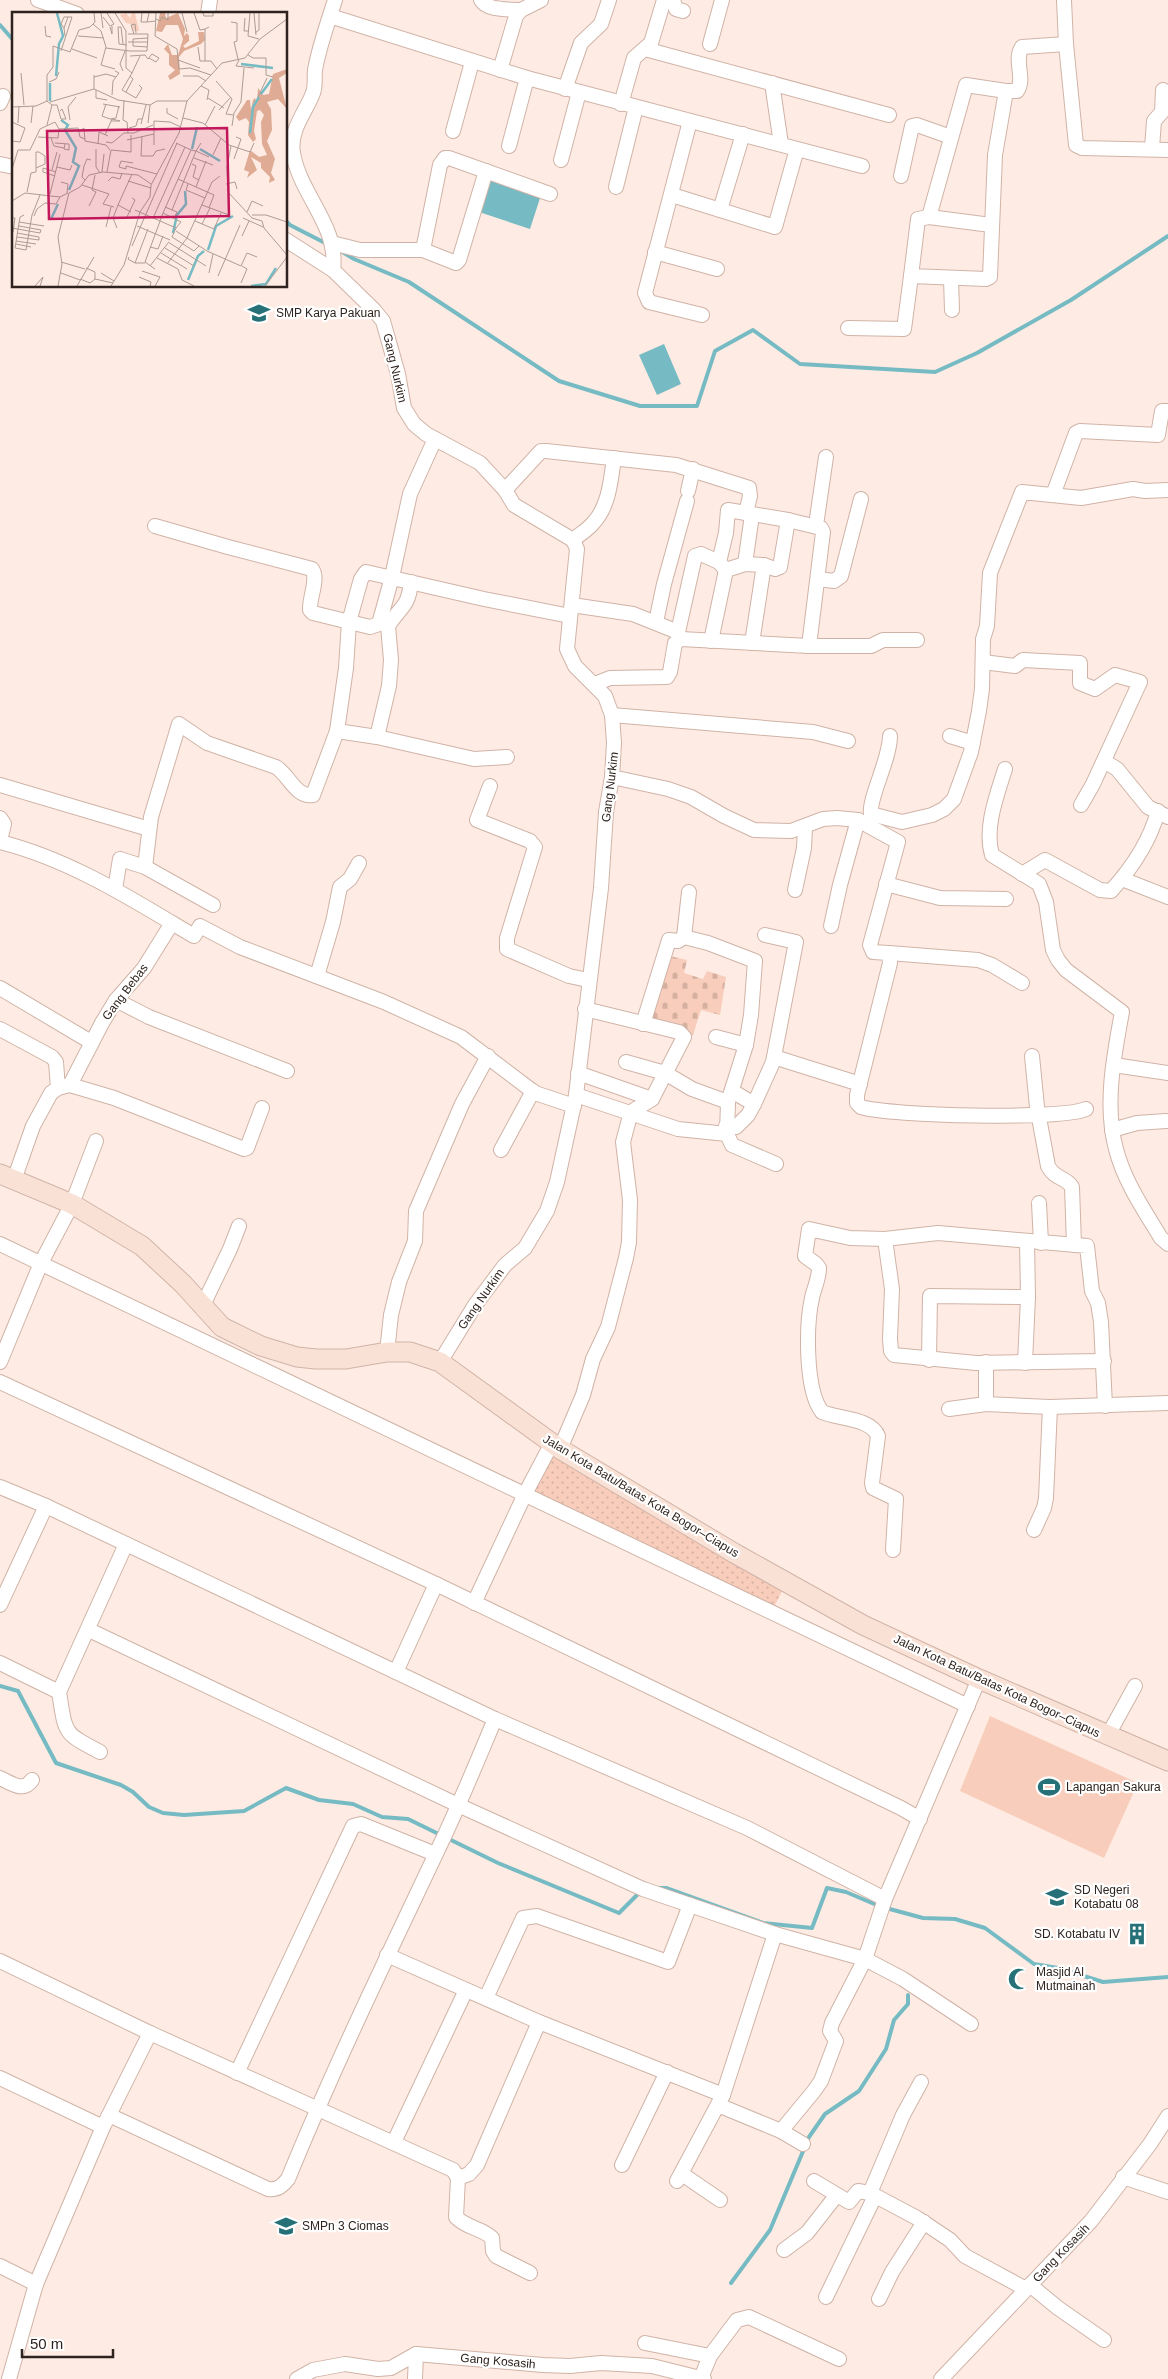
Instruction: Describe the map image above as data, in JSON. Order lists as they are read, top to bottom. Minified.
{"streets":{"main road":["Jalan Kota Batu/Batas Kota Bogor–Ciapus"],"street":["Gang Nurkim","Gang Bebas","Gang Kosasih"]},"crossings":[["Gang Nurkim","Jalan Kota Batu/Batas Kota Bogor–Ciapus"],["Gang Bebas","Jalan Kota Batu/Batas Kota Bogor–Ciapus"]],"places":{"school or university":["SMP Karya Pakuan","SD Negeri Kotabatu 08","SMPn 3 Ciomas"],"sports":["Lapangan Sakura"],"building":["SD. Kotabatu IV"],"mosque":["Masjid Al Mutmainah"]},"scale_bar":"50 m"}
